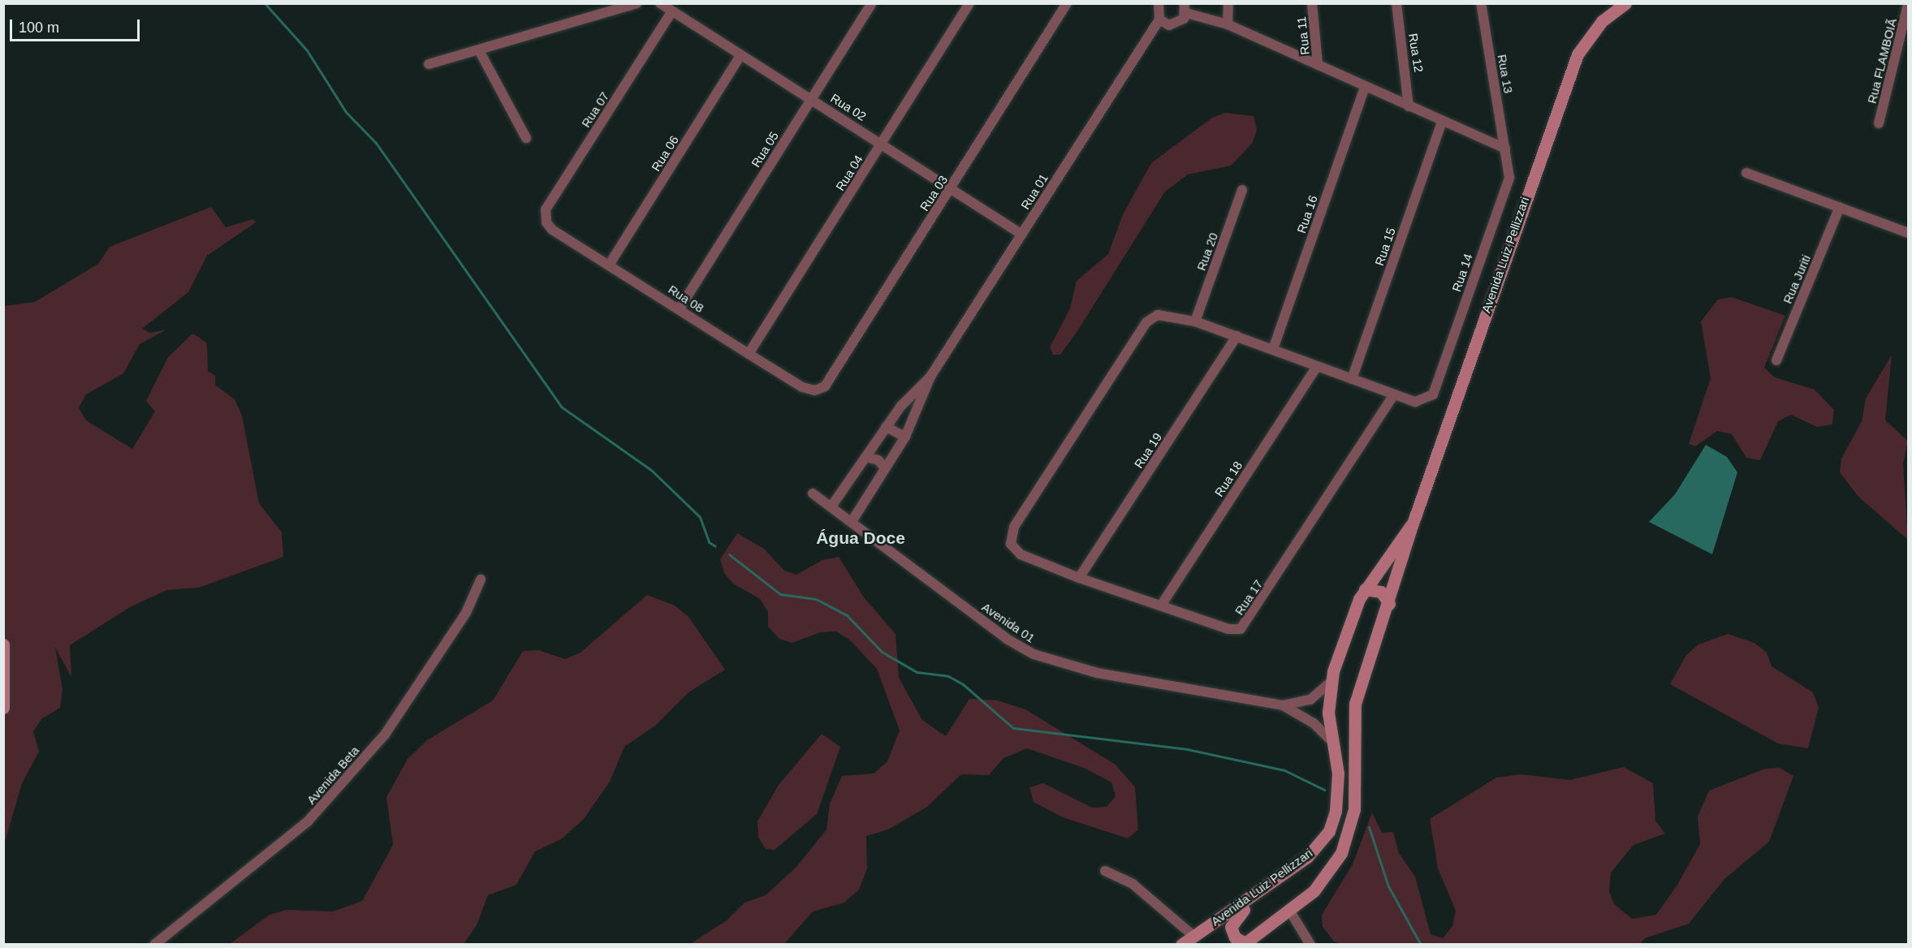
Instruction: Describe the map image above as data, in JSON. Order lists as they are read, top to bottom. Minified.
{"streets":{"main road":["Avenida Luiz Pellizzari"],"street":["Rua 11","Rua 12","Rua FLAMBOIÃ","Rua 13","Rua 02","Rua 07","Rua 05","Rua 06","Rua 04","Rua 01","Rua 03","Rua 16","Rua 15","Rua 20","Rua 14","Rua Juriti","Rua 08","Rua 19","Rua 18","Rua 17","Avenida 01","Avenida Beta"]},"crossings":[["Rua 13","Rua 14"],["Rua 02","Rua 07"],["Rua 02","Rua 05"],["Rua 02","Rua 06"],["Rua 02","Rua 04"],["Rua 02","Rua 01"],["Rua 02","Rua 03"],["Rua 07","Rua 08"],["Rua 05","Rua 08"],["Rua 06","Rua 08"],["Rua 04","Rua 08"],["Rua 03","Rua 08"],["Rua 20","Rua 17"],["Avenida Luiz Pellizzari","Avenida 01"],["Rua 14","Rua 17"],["Rua 19","Rua 17"],["Rua 18","Rua 17"]],"districts":["Água Doce"],"scale_bar":"100 m"}
